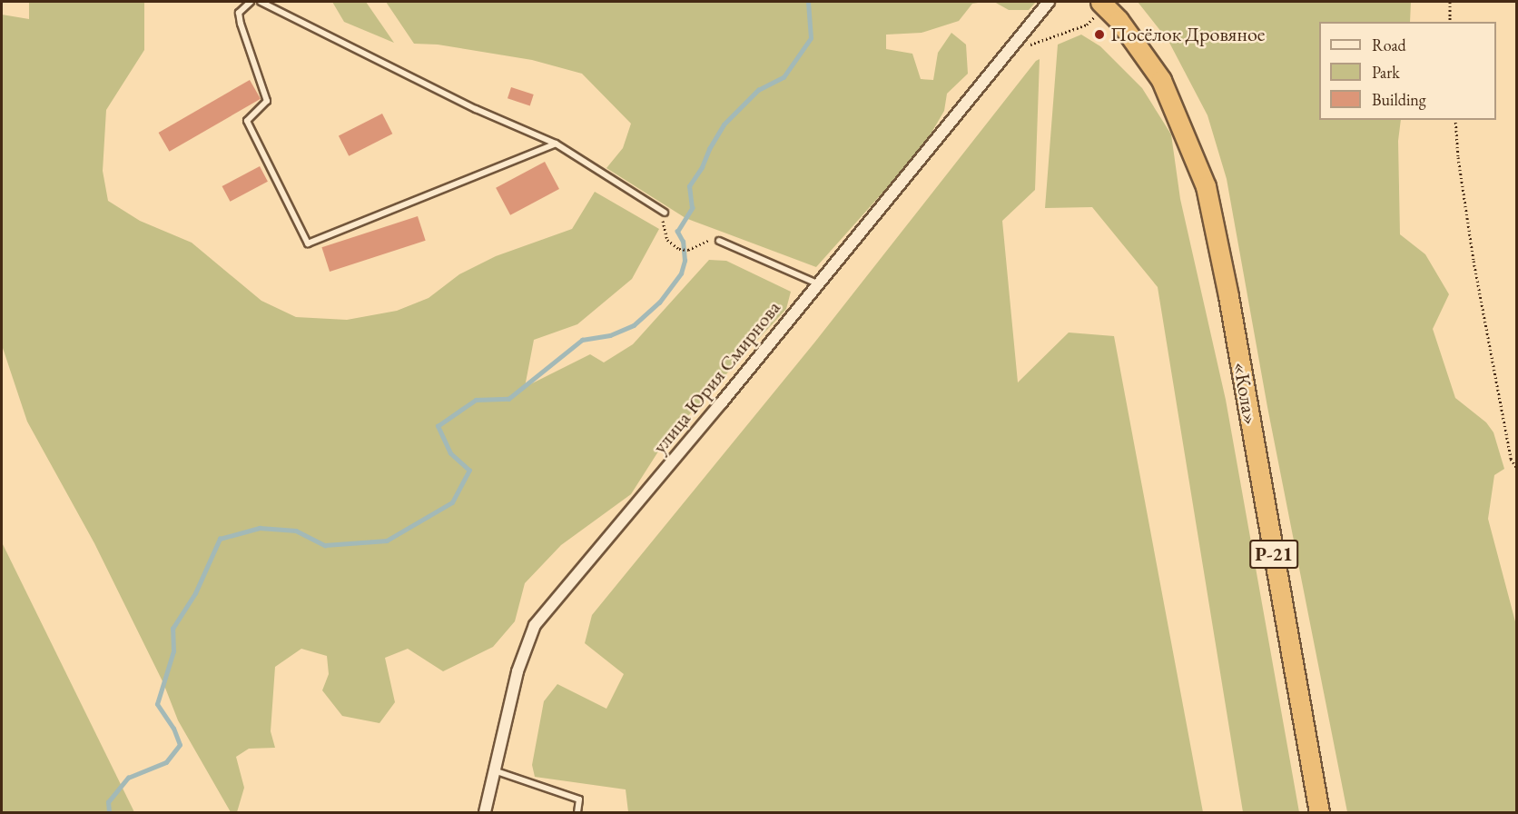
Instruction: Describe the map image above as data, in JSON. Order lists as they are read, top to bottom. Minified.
{"streets":{"highway":["«Кола»","Р-21"],"street":["улица Юрия Смирнова"]},"places":["Посёлок Дровяное"],"legend":["Road","Park","Building"]}
